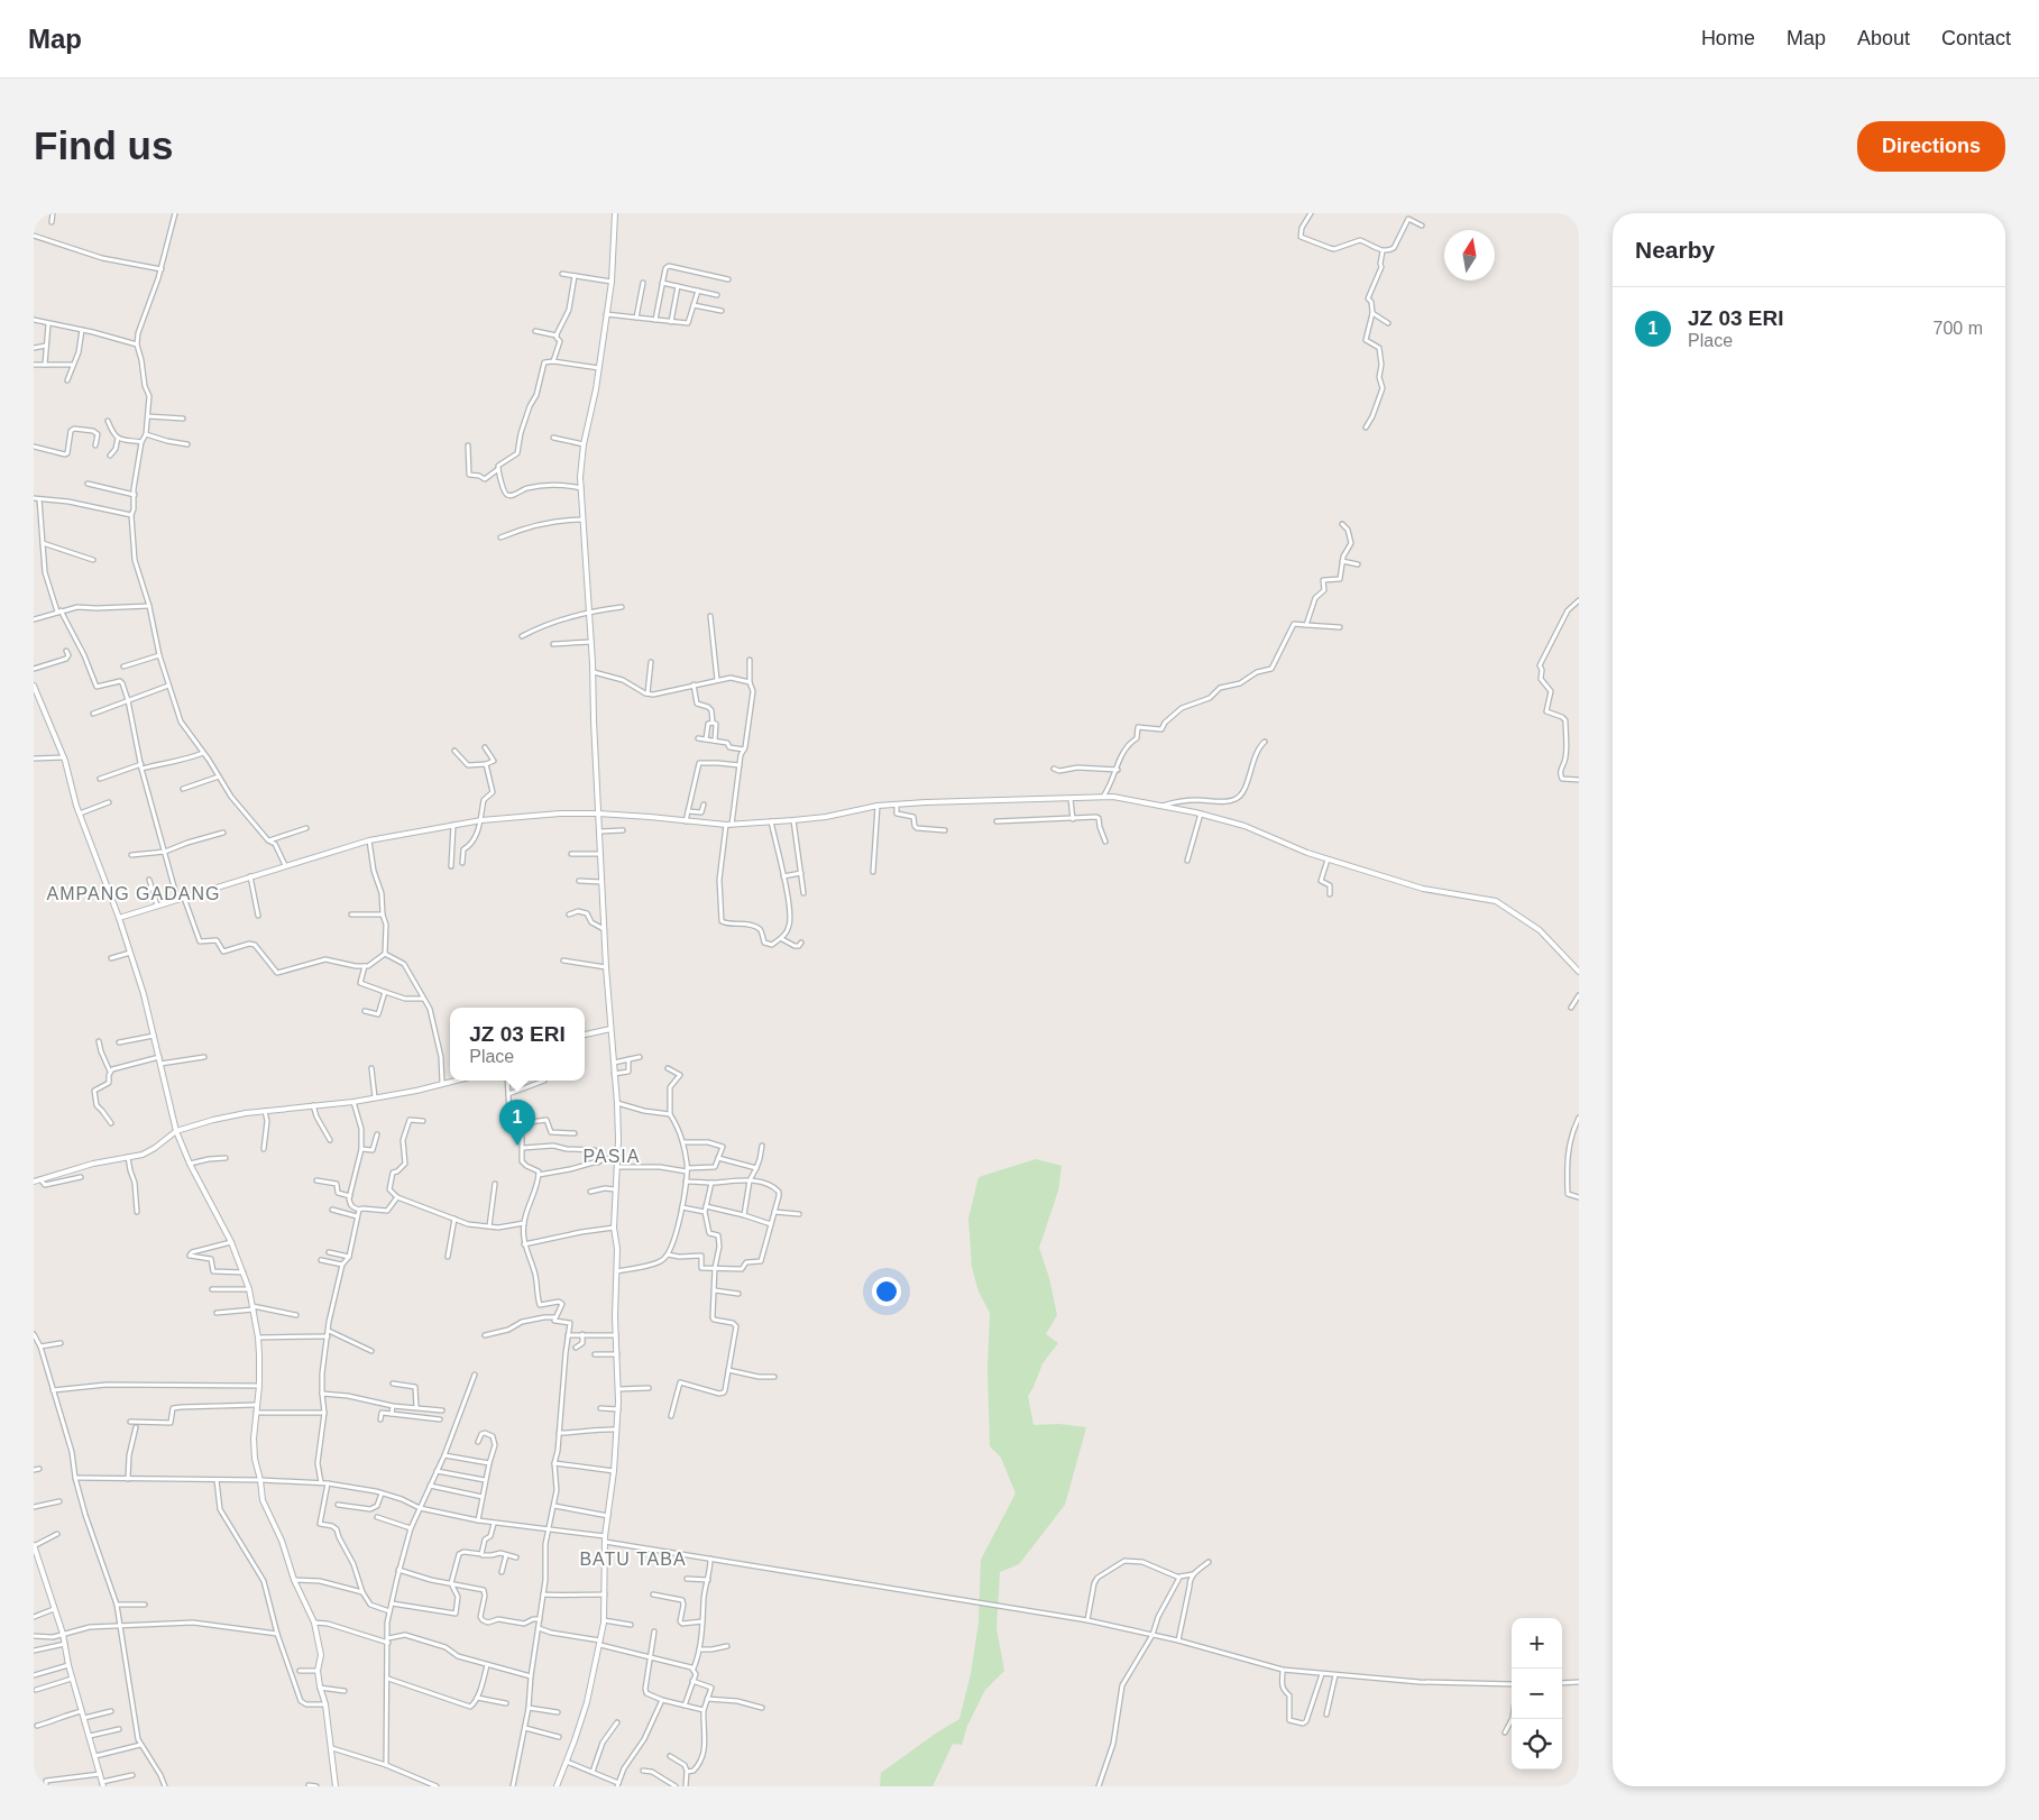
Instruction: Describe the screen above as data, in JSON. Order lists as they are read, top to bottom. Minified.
{"districts":["AMPANG GADANG","PASIA","BATU TABA"],"north":"top","page":{"header":"Map","nav":["Home","Map","About","Contact"],"buttons":"Directions","title":"Find us","heading":"Nearby","list":[{"mark":"1","name":"JZ 03 ERI","note":"Place","value":"700 m"}],"popup":["JZ 03 ERI","Place"],"pins":"1","map_buttons":["+","−"]}}
